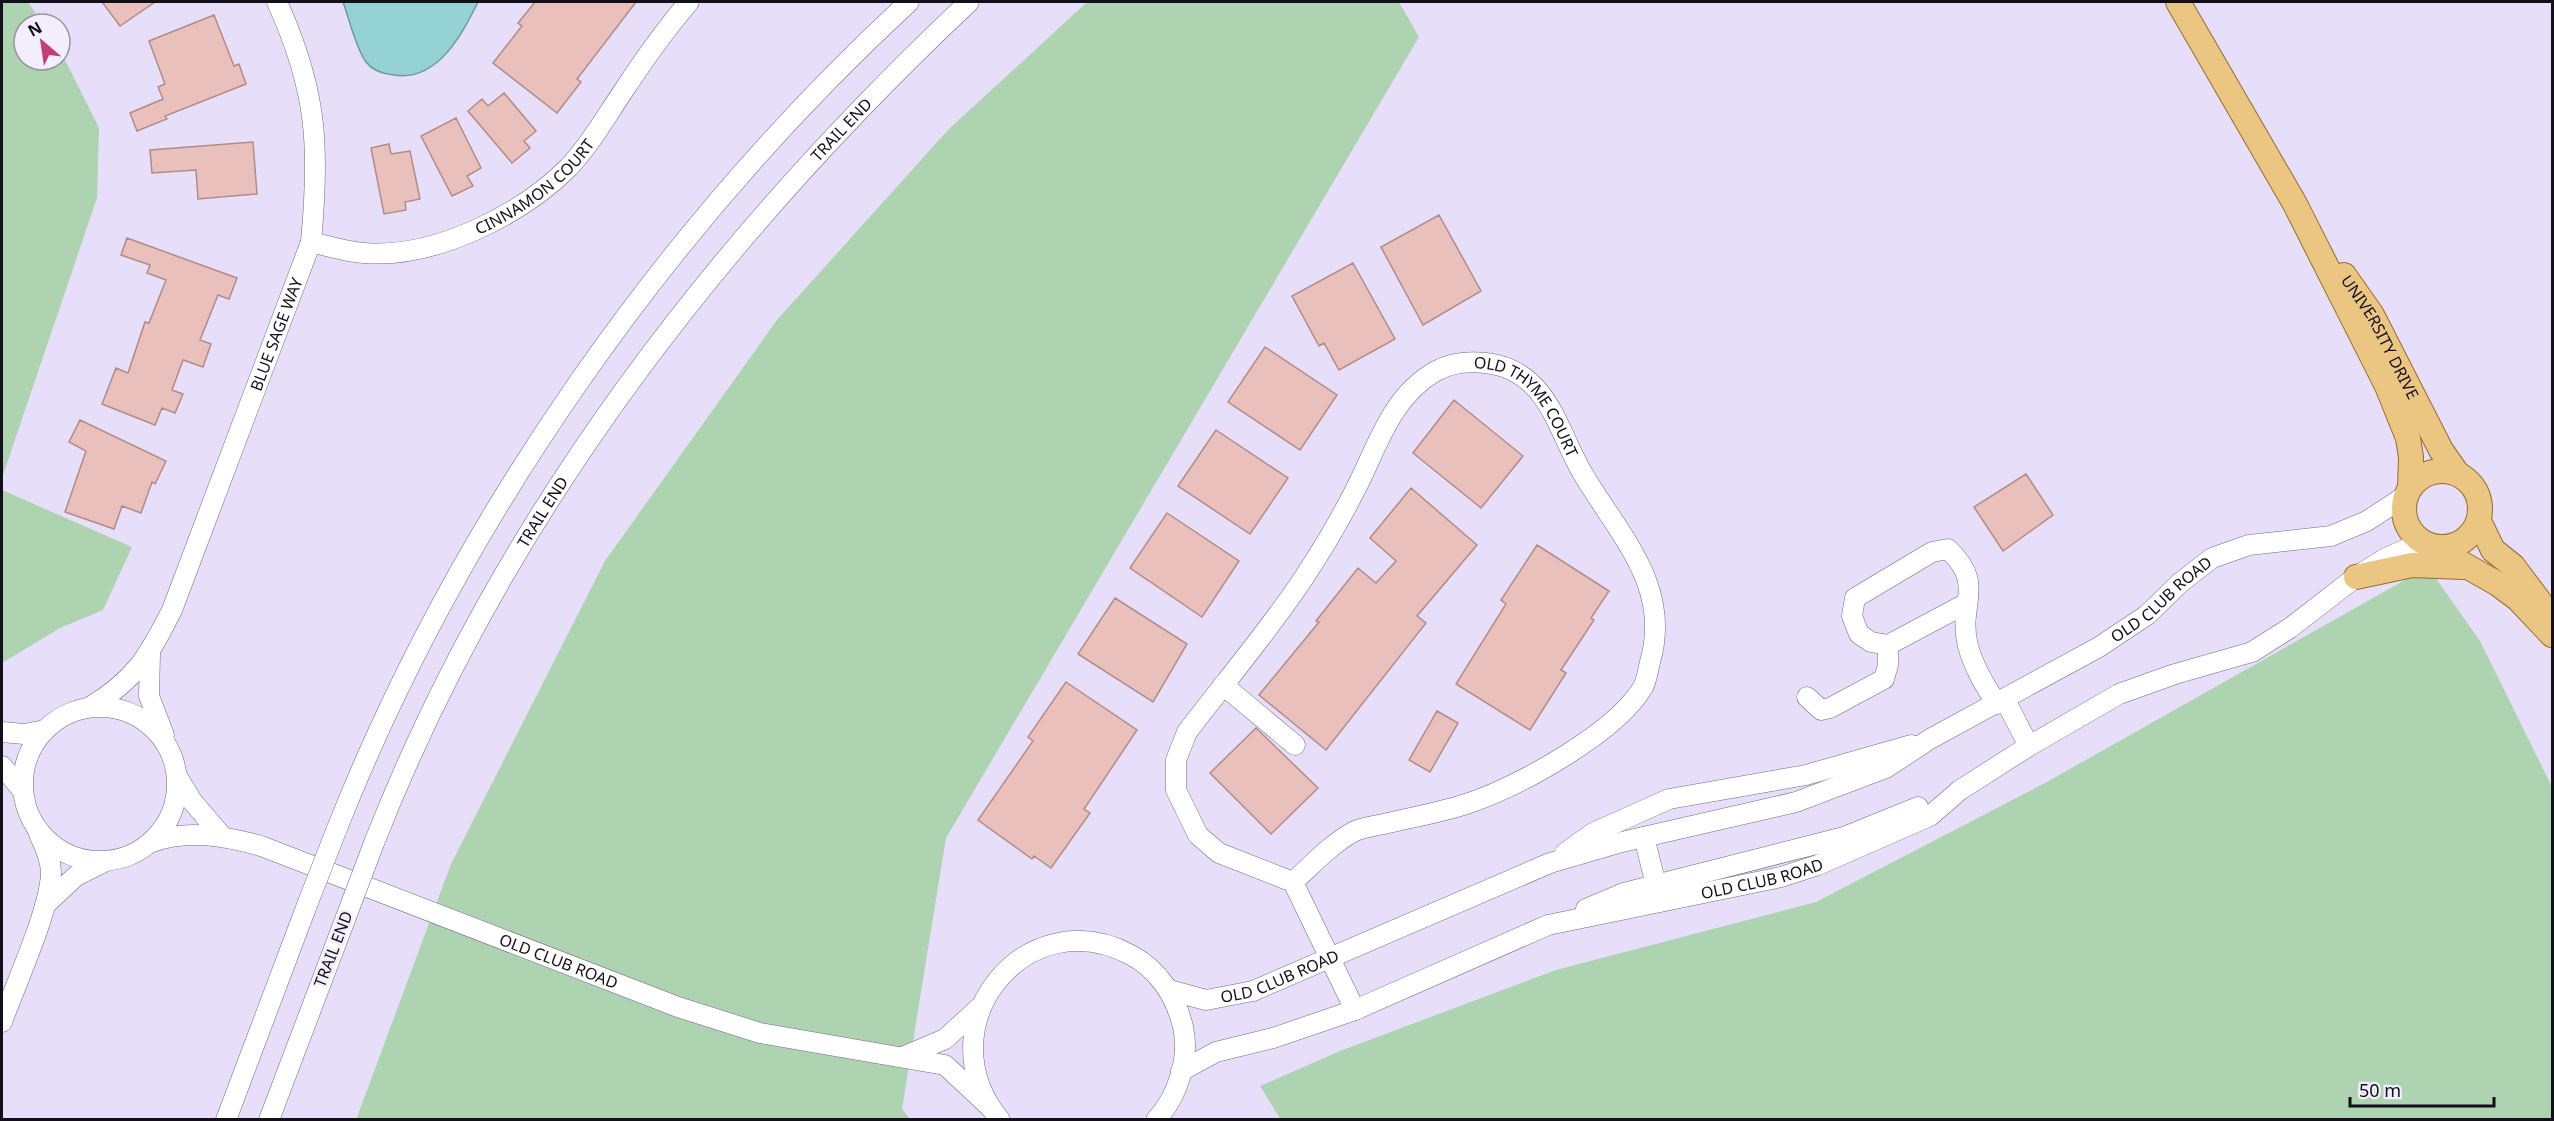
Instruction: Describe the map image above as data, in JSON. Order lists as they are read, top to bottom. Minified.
{"streets":{"main road":["UNIVERSITY DRIVE"],"street":["TRAIL END","CINNAMON COURT","BLUE SAGE WAY","OLD THYME COURT","OLD CLUB ROAD"]},"crossings":[["CINNAMON COURT","BLUE SAGE WAY"],["BLUE SAGE WAY","OLD CLUB ROAD"],["UNIVERSITY DRIVE","OLD CLUB ROAD"]],"scale_bar":"50 m","north":"top left"}
